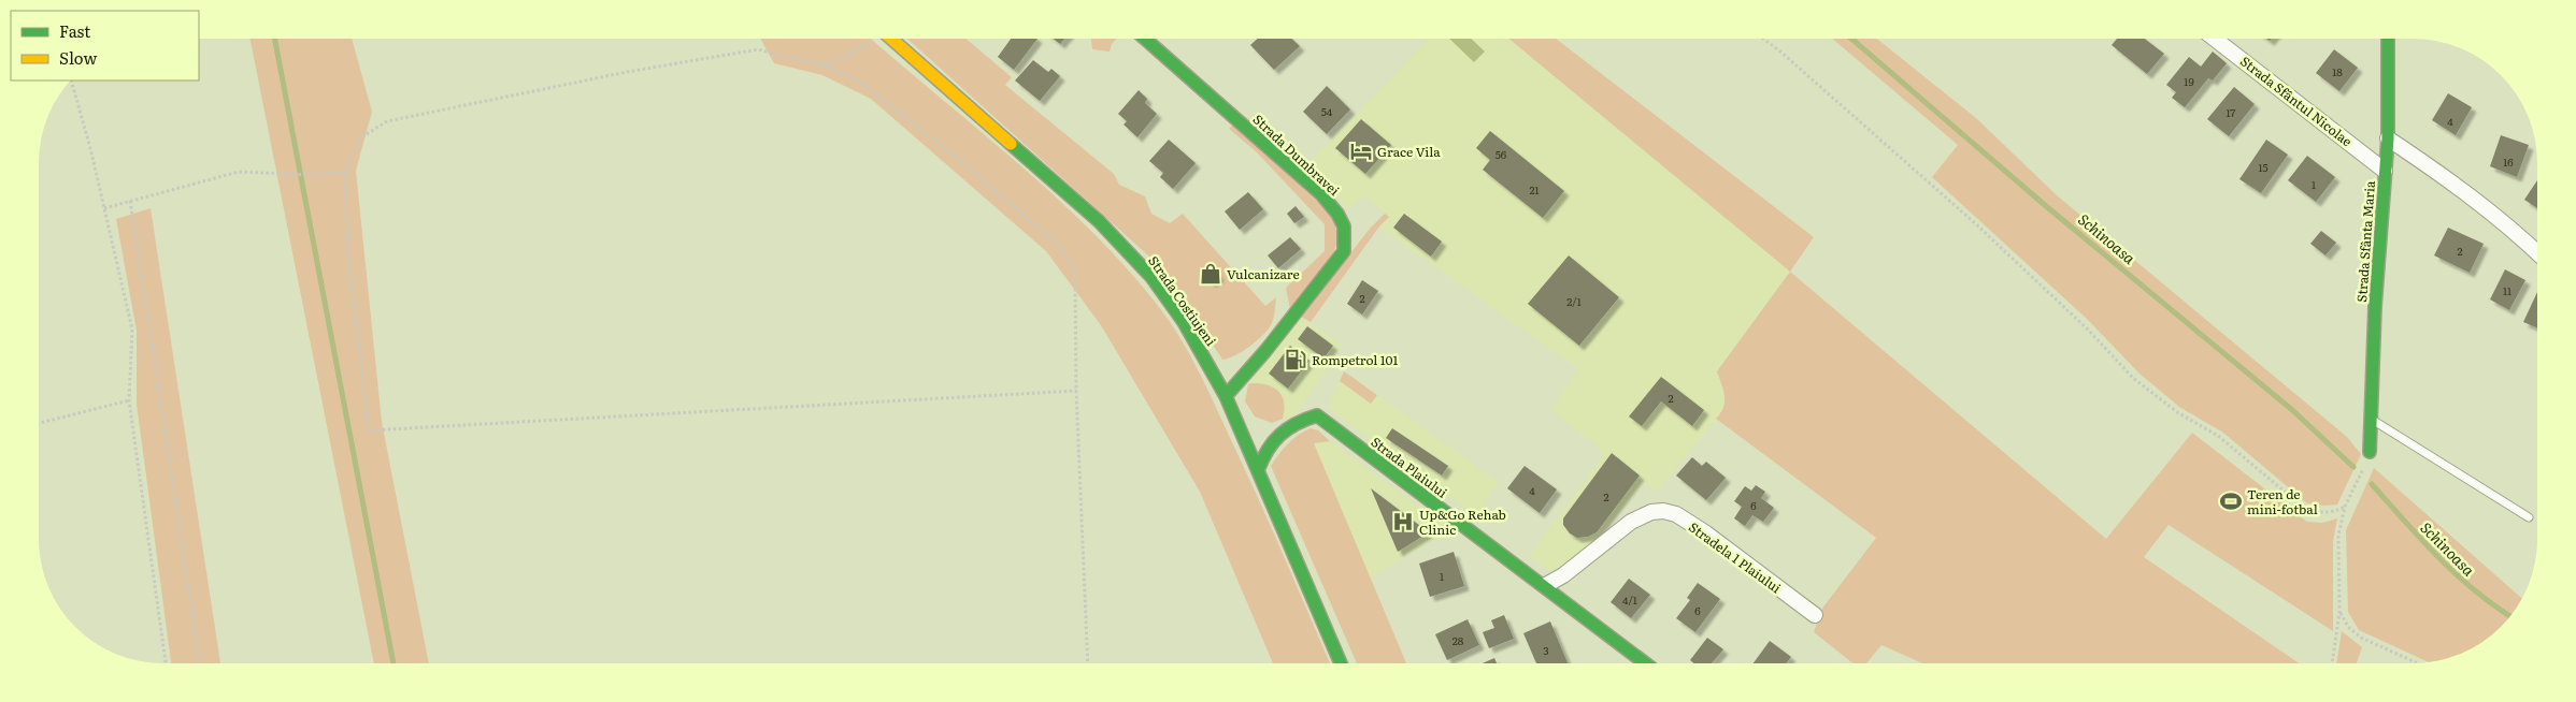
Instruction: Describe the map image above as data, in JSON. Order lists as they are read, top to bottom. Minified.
{"streets":{"street":["Strada Sfântul Nicolae","Strada Dumbravei","Strada Sfânta Maria","Strada Costiujeni","Strada Plaiului","Stradela 1 Plaiului"]},"crossings":[["Strada Sfântul Nicolae","Strada Sfânta Maria"],["Strada Dumbravei","Strada Costiujeni"],["Strada Costiujeni","Strada Plaiului"],["Strada Plaiului","Stradela 1 Plaiului"]],"water":["Schinoasa"],"places":{"hotel":["Grace Vila"],"shop":["Vulcanizare"],"fuel station":["Rompetrol 101"],"sports":["Teren de mini-fotbal"],"hospital":["Up&Go Rehab Clinic"]},"house_numbers":["18","19","54","17","4","56","16","15","1","21","2","11","2","2/1","2","4","2","6","1","4/1","6","28","3"],"legend":["Fast","Slow"]}
